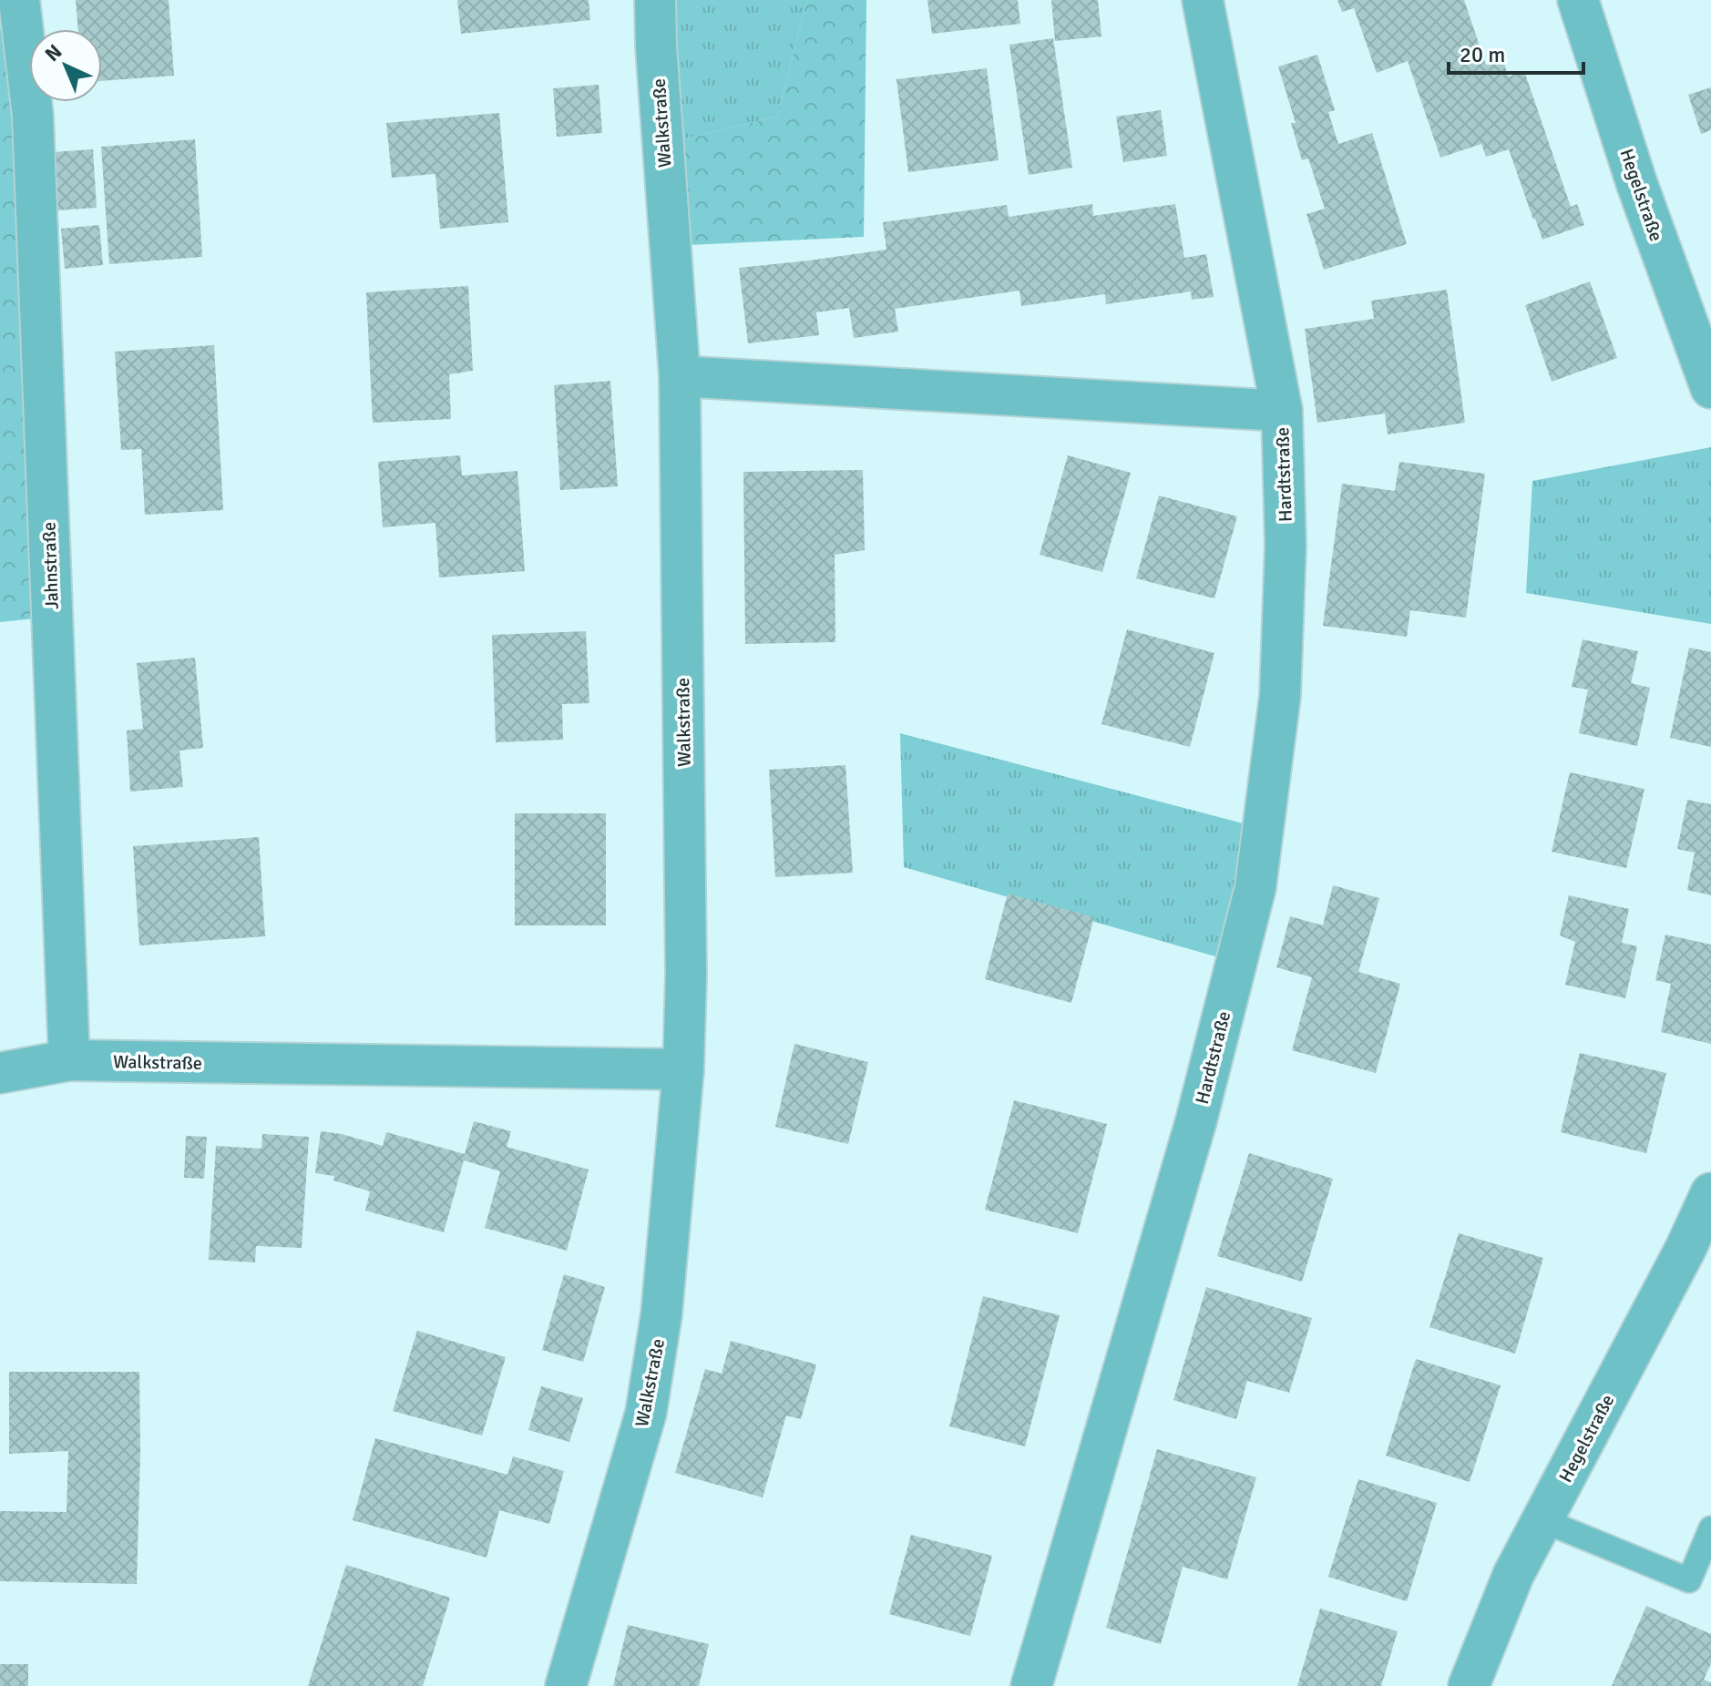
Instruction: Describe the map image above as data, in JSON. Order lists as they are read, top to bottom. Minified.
{"streets":{"street":["Walkstraße","Hegelstraße","Hardtstraße","Jahnstraße"]},"crossings":[["Walkstraße","Hardtstraße"],["Walkstraße","Jahnstraße"]],"scale_bar":"20 m","north":"top left"}
